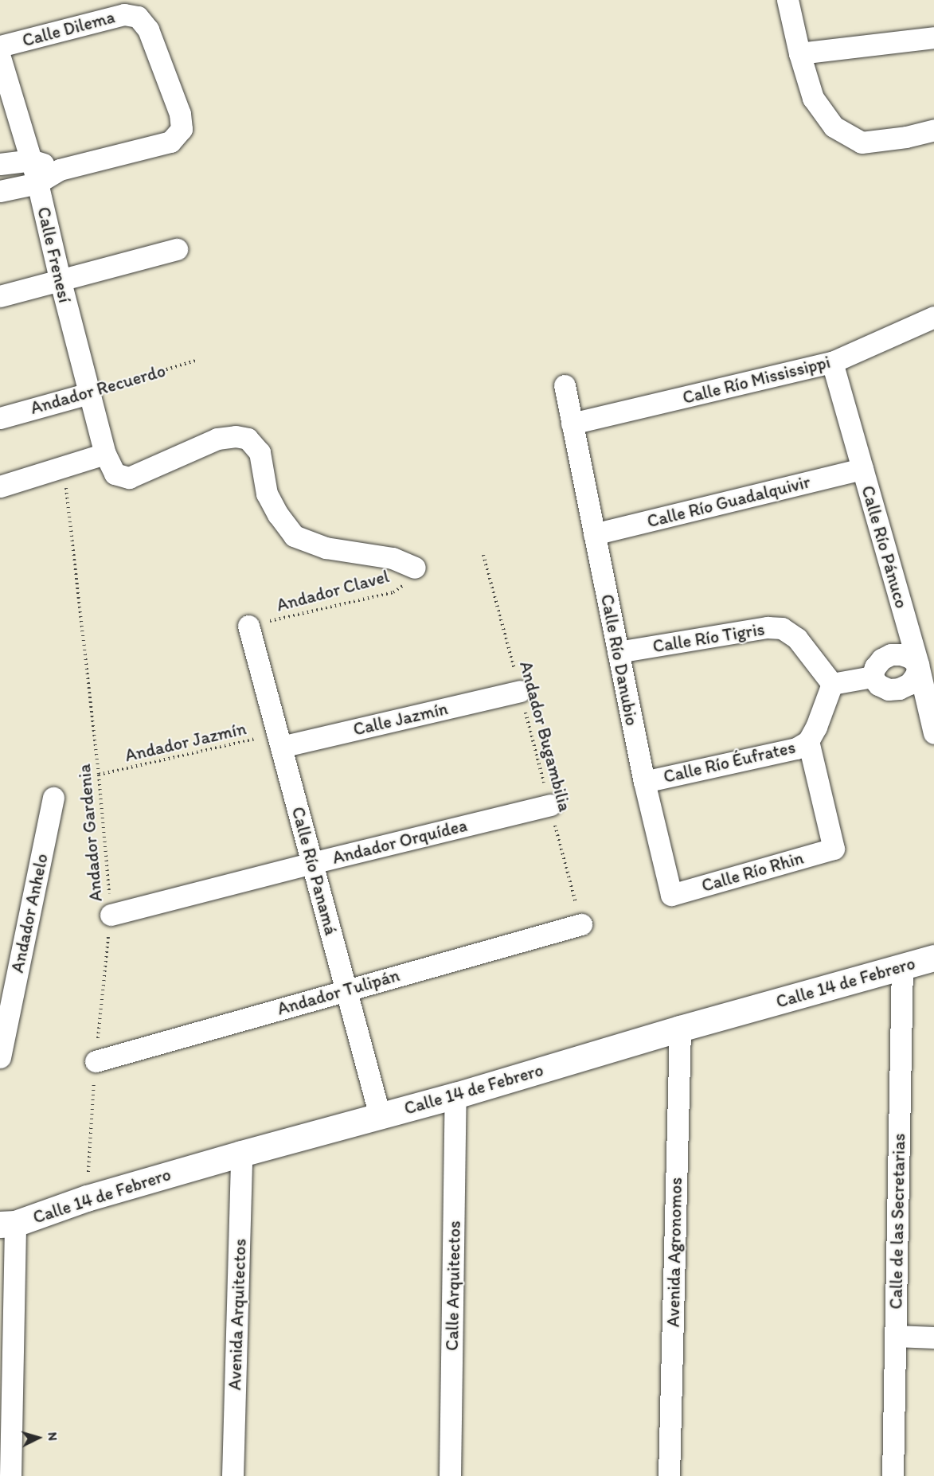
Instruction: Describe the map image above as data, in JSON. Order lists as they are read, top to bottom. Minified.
{"streets":{"street":["Calle Dilema","Calle Frenesí","Calle Río Mississippi","Andador Recuerdo","Calle Río Guadalquivir","Calle Río Pánuco","Calle Río Tigris","Calle Río Danubio","Calle Jazmín","Calle Río Éufrates","Andador Orquídea","Calle Río Panamá","Calle Río Rhin","Andador Anhelo","Calle 14 de Febrero","Andador Tulipán","Calle de las Secretarias","Avenida Agronomos","Calle Arquitectos","Avenida Arquitectos"],"path":["Andador Clavel","Andador Bugambilia","Andador Jazmín","Andador Gardenia"]},"crossings":[["Calle Frenesí","Andador Recuerdo"],["Calle Frenesí","Andador Clavel"],["Calle Río Mississippi","Calle Río Pánuco"],["Calle Río Mississippi","Calle Río Danubio"],["Calle Río Guadalquivir","Calle Río Pánuco"],["Calle Río Guadalquivir","Calle Río Danubio"],["Andador Clavel","Calle Río Panamá"],["Calle Río Tigris","Calle Río Danubio"],["Calle Río Tigris","Calle Río Éufrates"],["Calle Río Danubio","Calle Río Éufrates"],["Calle Río Danubio","Calle Río Rhin"],["Calle Jazmín","Andador Bugambilia"],["Calle Jazmín","Andador Jazmín"],["Calle Jazmín","Calle Río Panamá"],["Andador Bugambilia","Andador Orquídea"],["Andador Bugambilia","Andador Tulipán"],["Andador Jazmín","Andador Gardenia"],["Andador Jazmín","Calle Río Panamá"],["Calle Río Éufrates","Calle Río Rhin"],["Andador Gardenia","Andador Orquídea"],["Andador Gardenia","Calle 14 de Febrero"],["Andador Gardenia","Andador Tulipán"],["Andador Orquídea","Calle Río Panamá"],["Calle Río Panamá","Calle 14 de Febrero"],["Calle Río Panamá","Andador Tulipán"],["Calle 14 de Febrero","Calle de las Secretarias"],["Calle 14 de Febrero","Avenida Agronomos"],["Calle 14 de Febrero","Calle Arquitectos"],["Calle 14 de Febrero","Avenida Arquitectos"]],"north":"right"}
